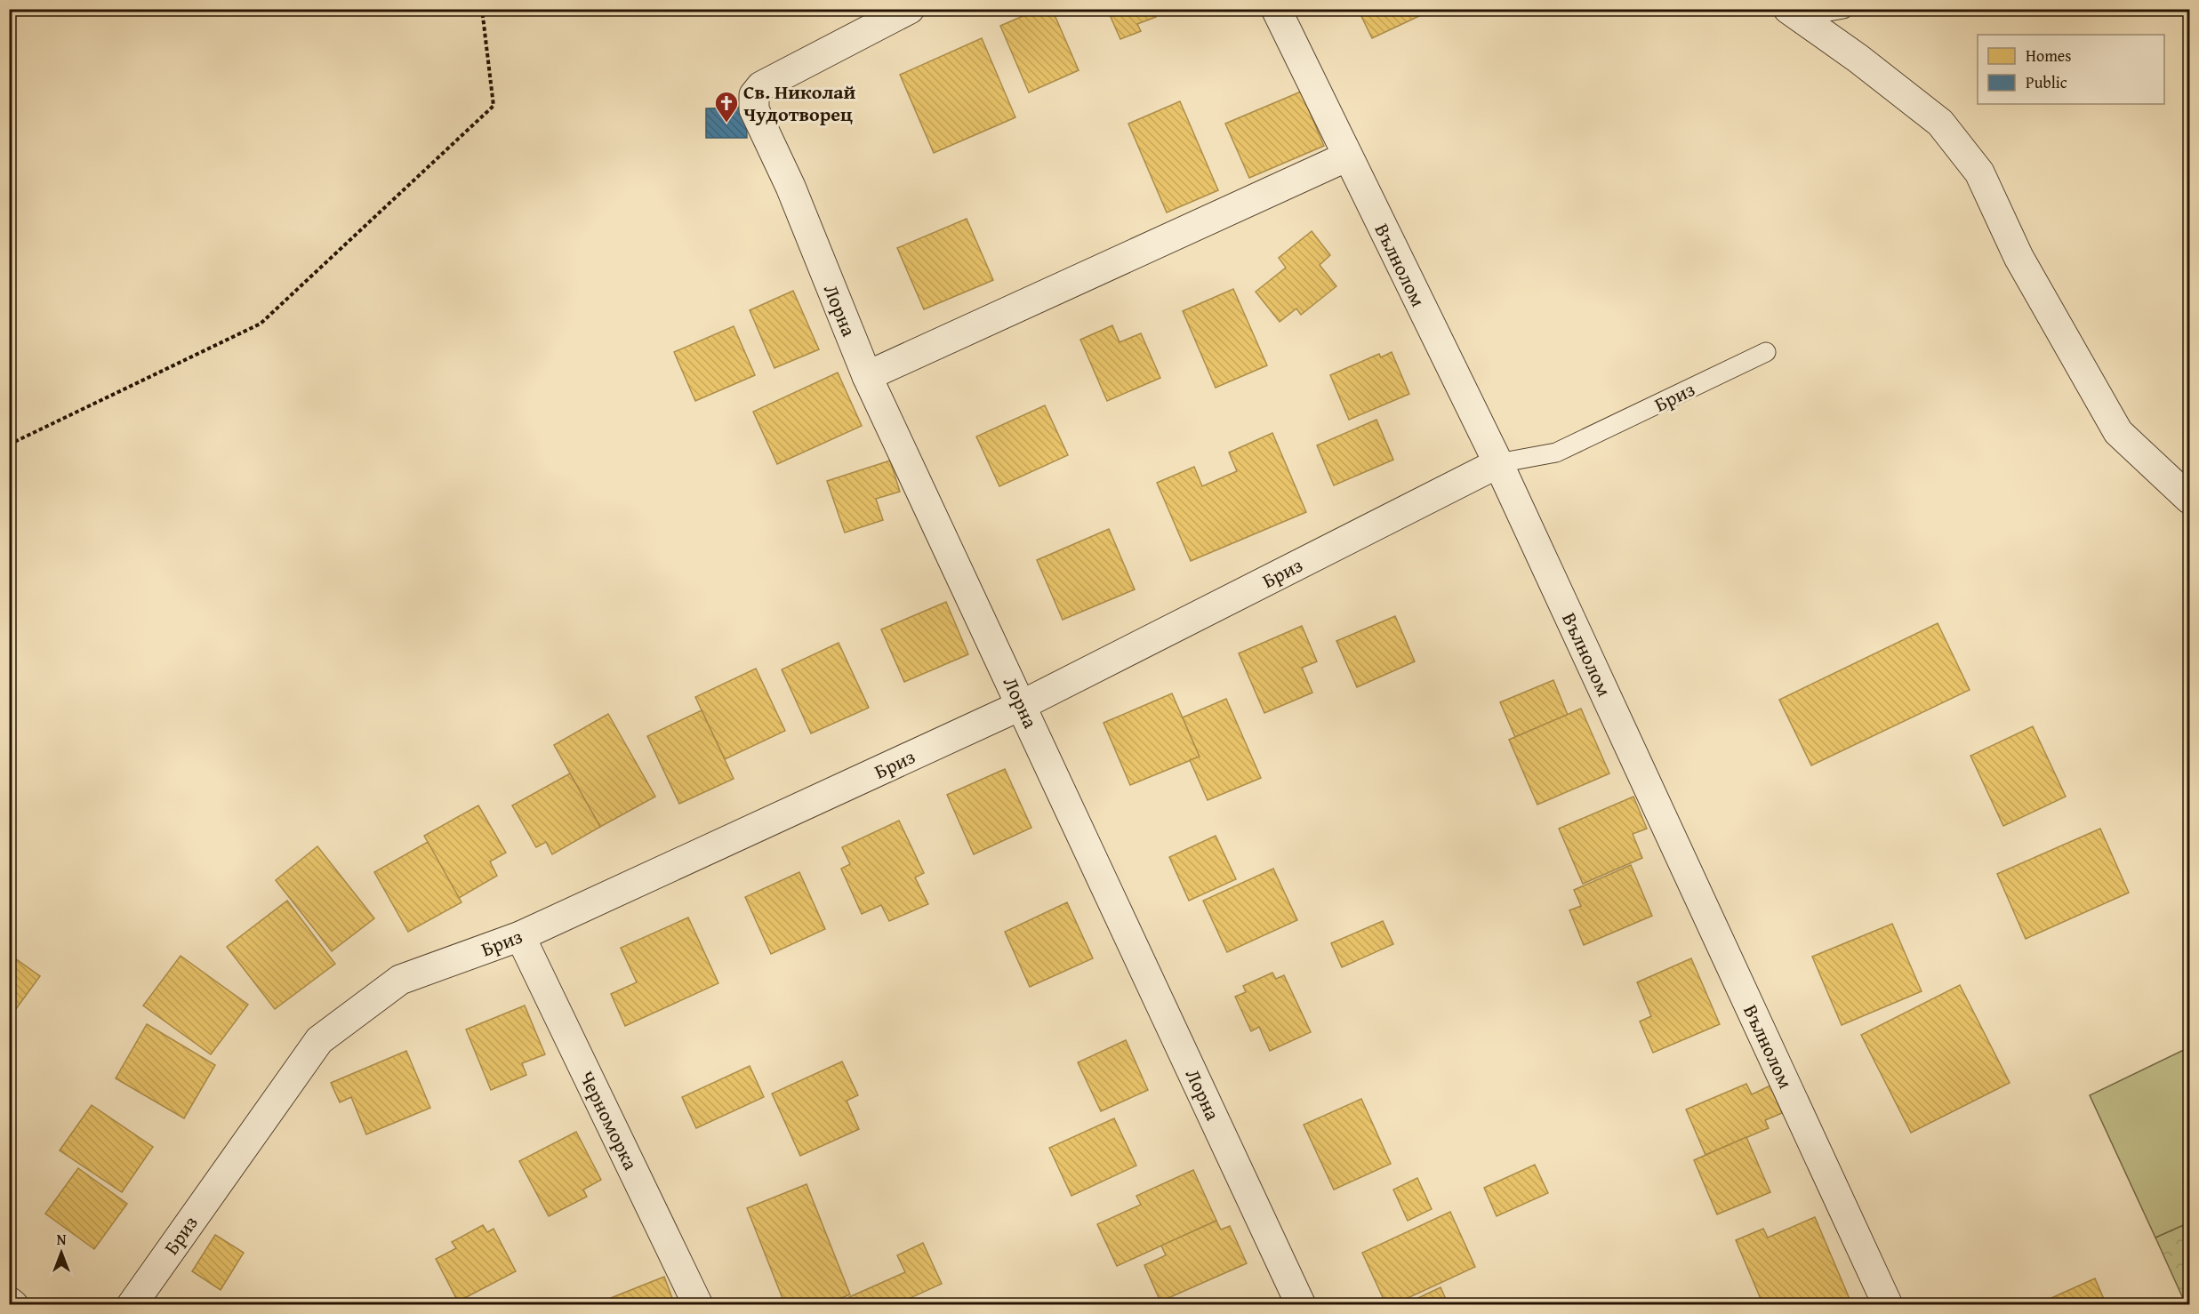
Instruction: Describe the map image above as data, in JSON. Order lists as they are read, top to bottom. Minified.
{"streets":{"street":["Вълнолом","Лорна","Бриз","Черноморка"]},"crossings":[["Вълнолом","Бриз"],["Лорна","Бриз"],["Бриз","Черноморка"]],"places":{"church":["Св. Николай Чудотворец"]},"legend":["Homes","Public"],"north":"top"}
